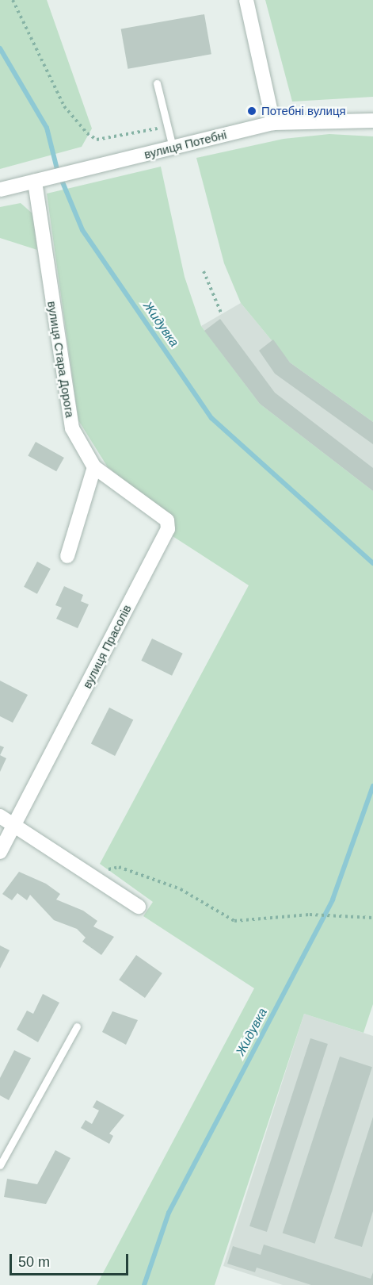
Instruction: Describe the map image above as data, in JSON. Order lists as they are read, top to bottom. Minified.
{"streets":{"street":["вулиця Потебні","вулиця Стара Дорога","вулиця Прасолів"]},"crossings":[["вулиця Потебні","вулиця Стара Дорога"],["вулиця Стара Дорога","вулиця Прасолів"]],"water":["Жидувка"],"places":["Потебні вулиця"],"scale_bar":"50 m"}
